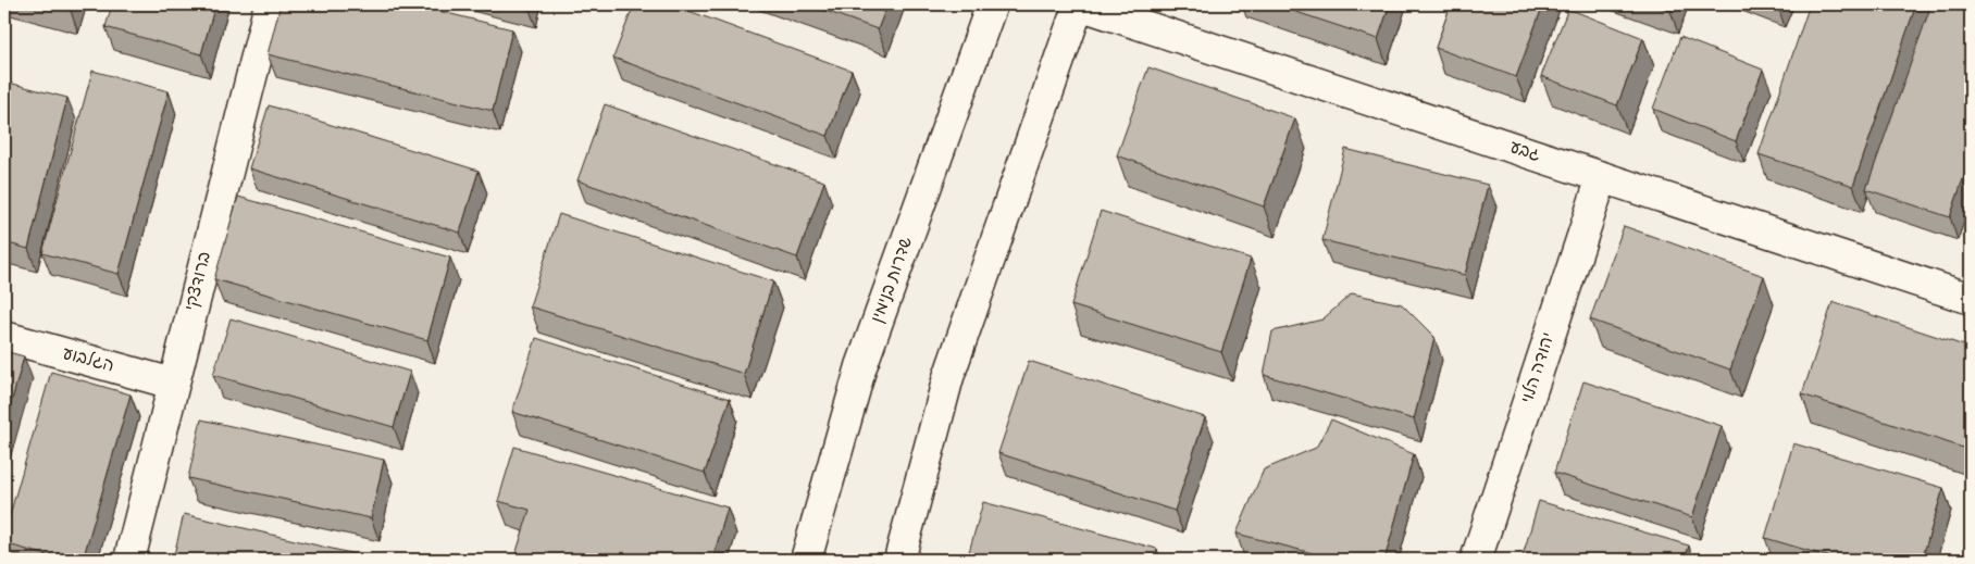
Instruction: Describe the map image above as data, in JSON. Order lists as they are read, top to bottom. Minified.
{"streets":{"street":["גבע","שדרות בנימין","ברודצקי","הגלבוע","יהודה הלוי"]},"crossings":[["גבע","יהודה הלוי"],["ברודצקי","הגלבוע"]]}
